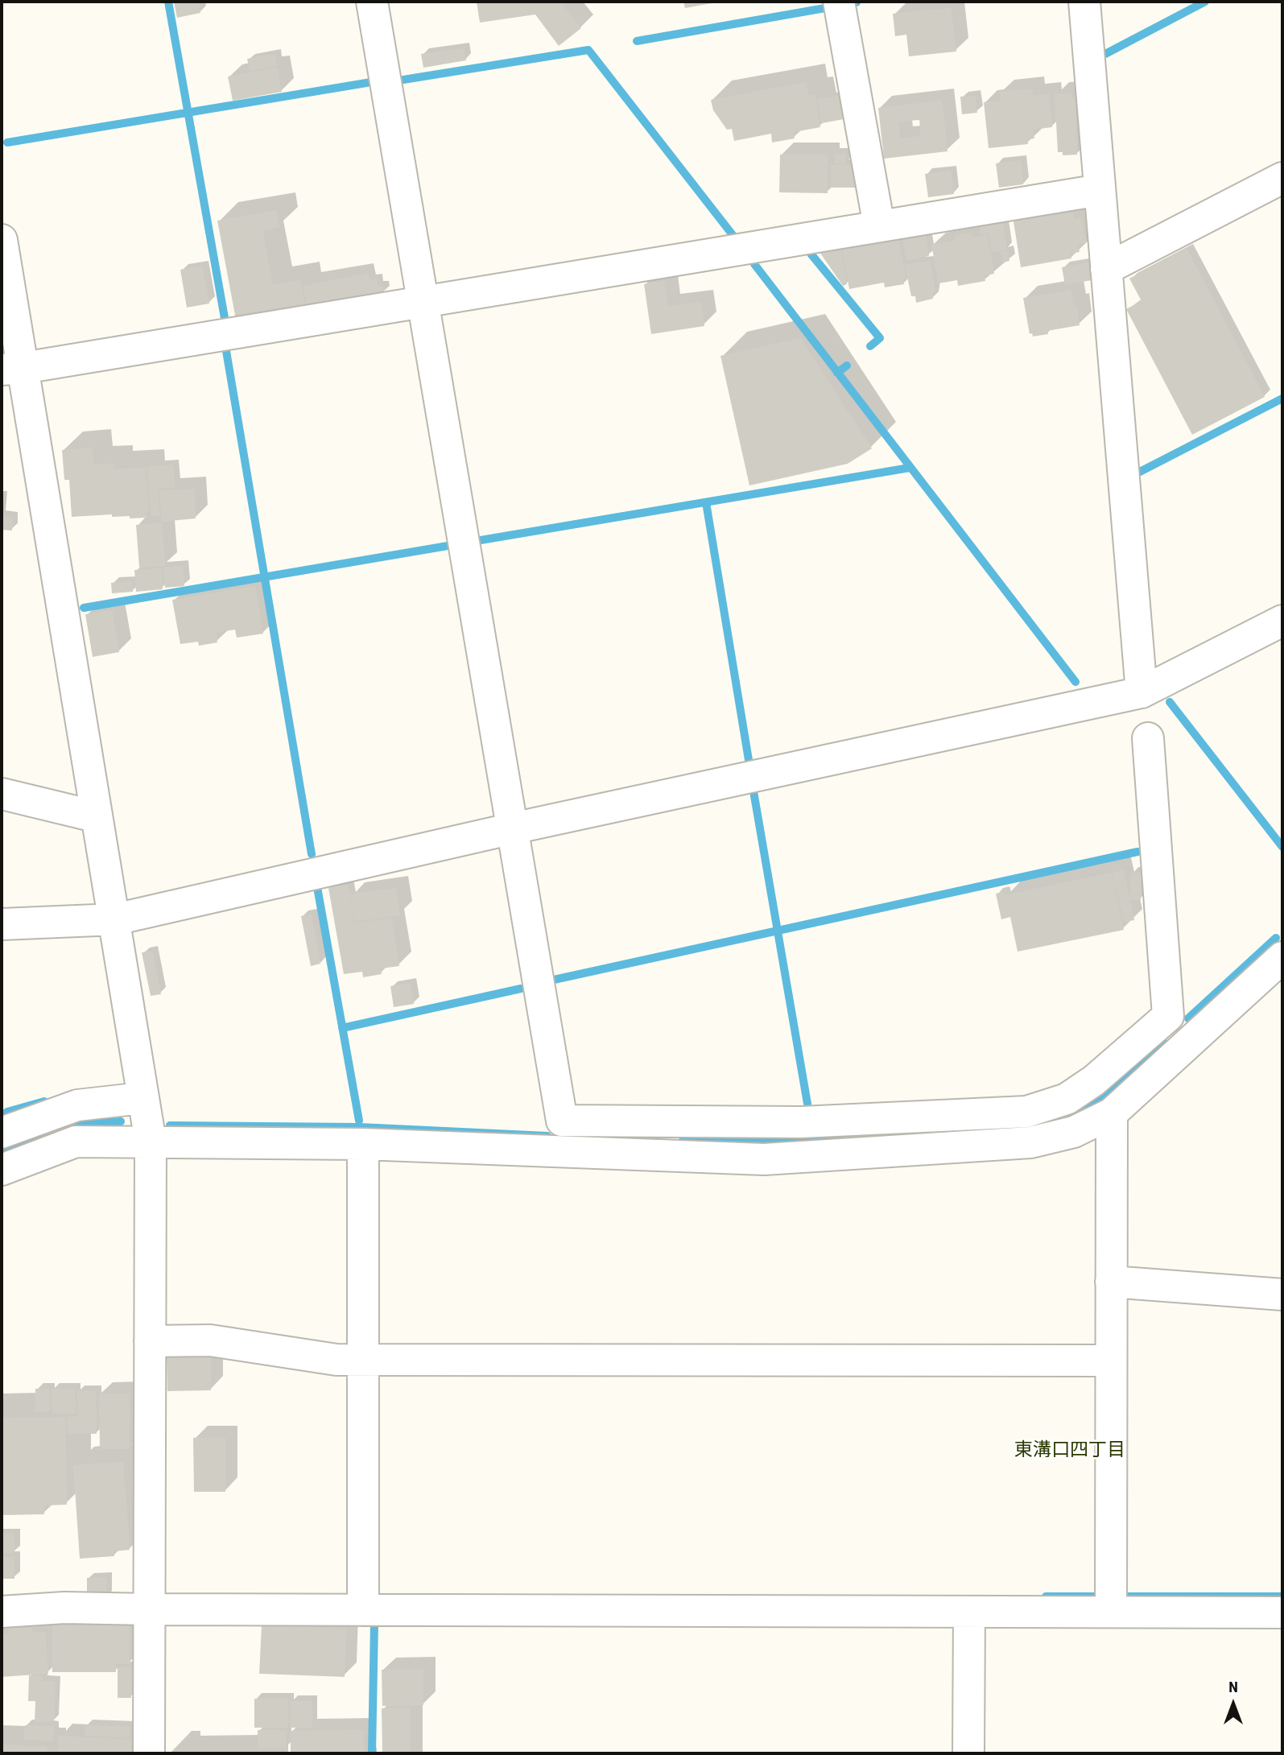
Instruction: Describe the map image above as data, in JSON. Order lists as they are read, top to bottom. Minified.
{"districts":["東溝口四丁目"],"north":"top"}
